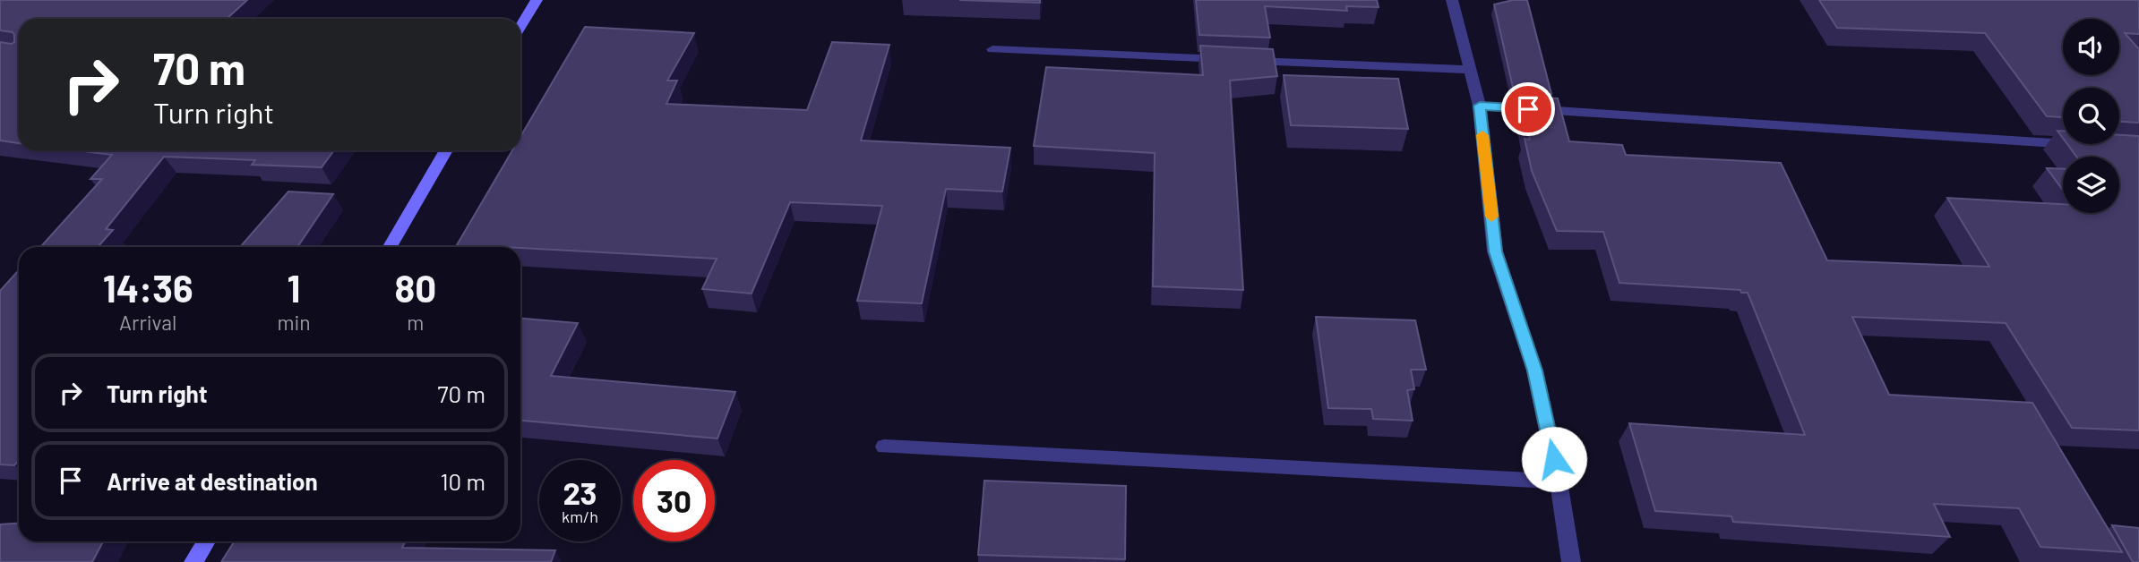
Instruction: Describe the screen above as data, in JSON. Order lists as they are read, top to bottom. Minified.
{"page":{"turn":["70 m","Turn right"],"eta":["14:36","Arrival","1","min","80","m"],"list":[{"name":"Turn right","value":"70 m"},{"name":"Arrive at destination","value":"10 m"}],"speed":"23 km/h","limit":"30"}}
